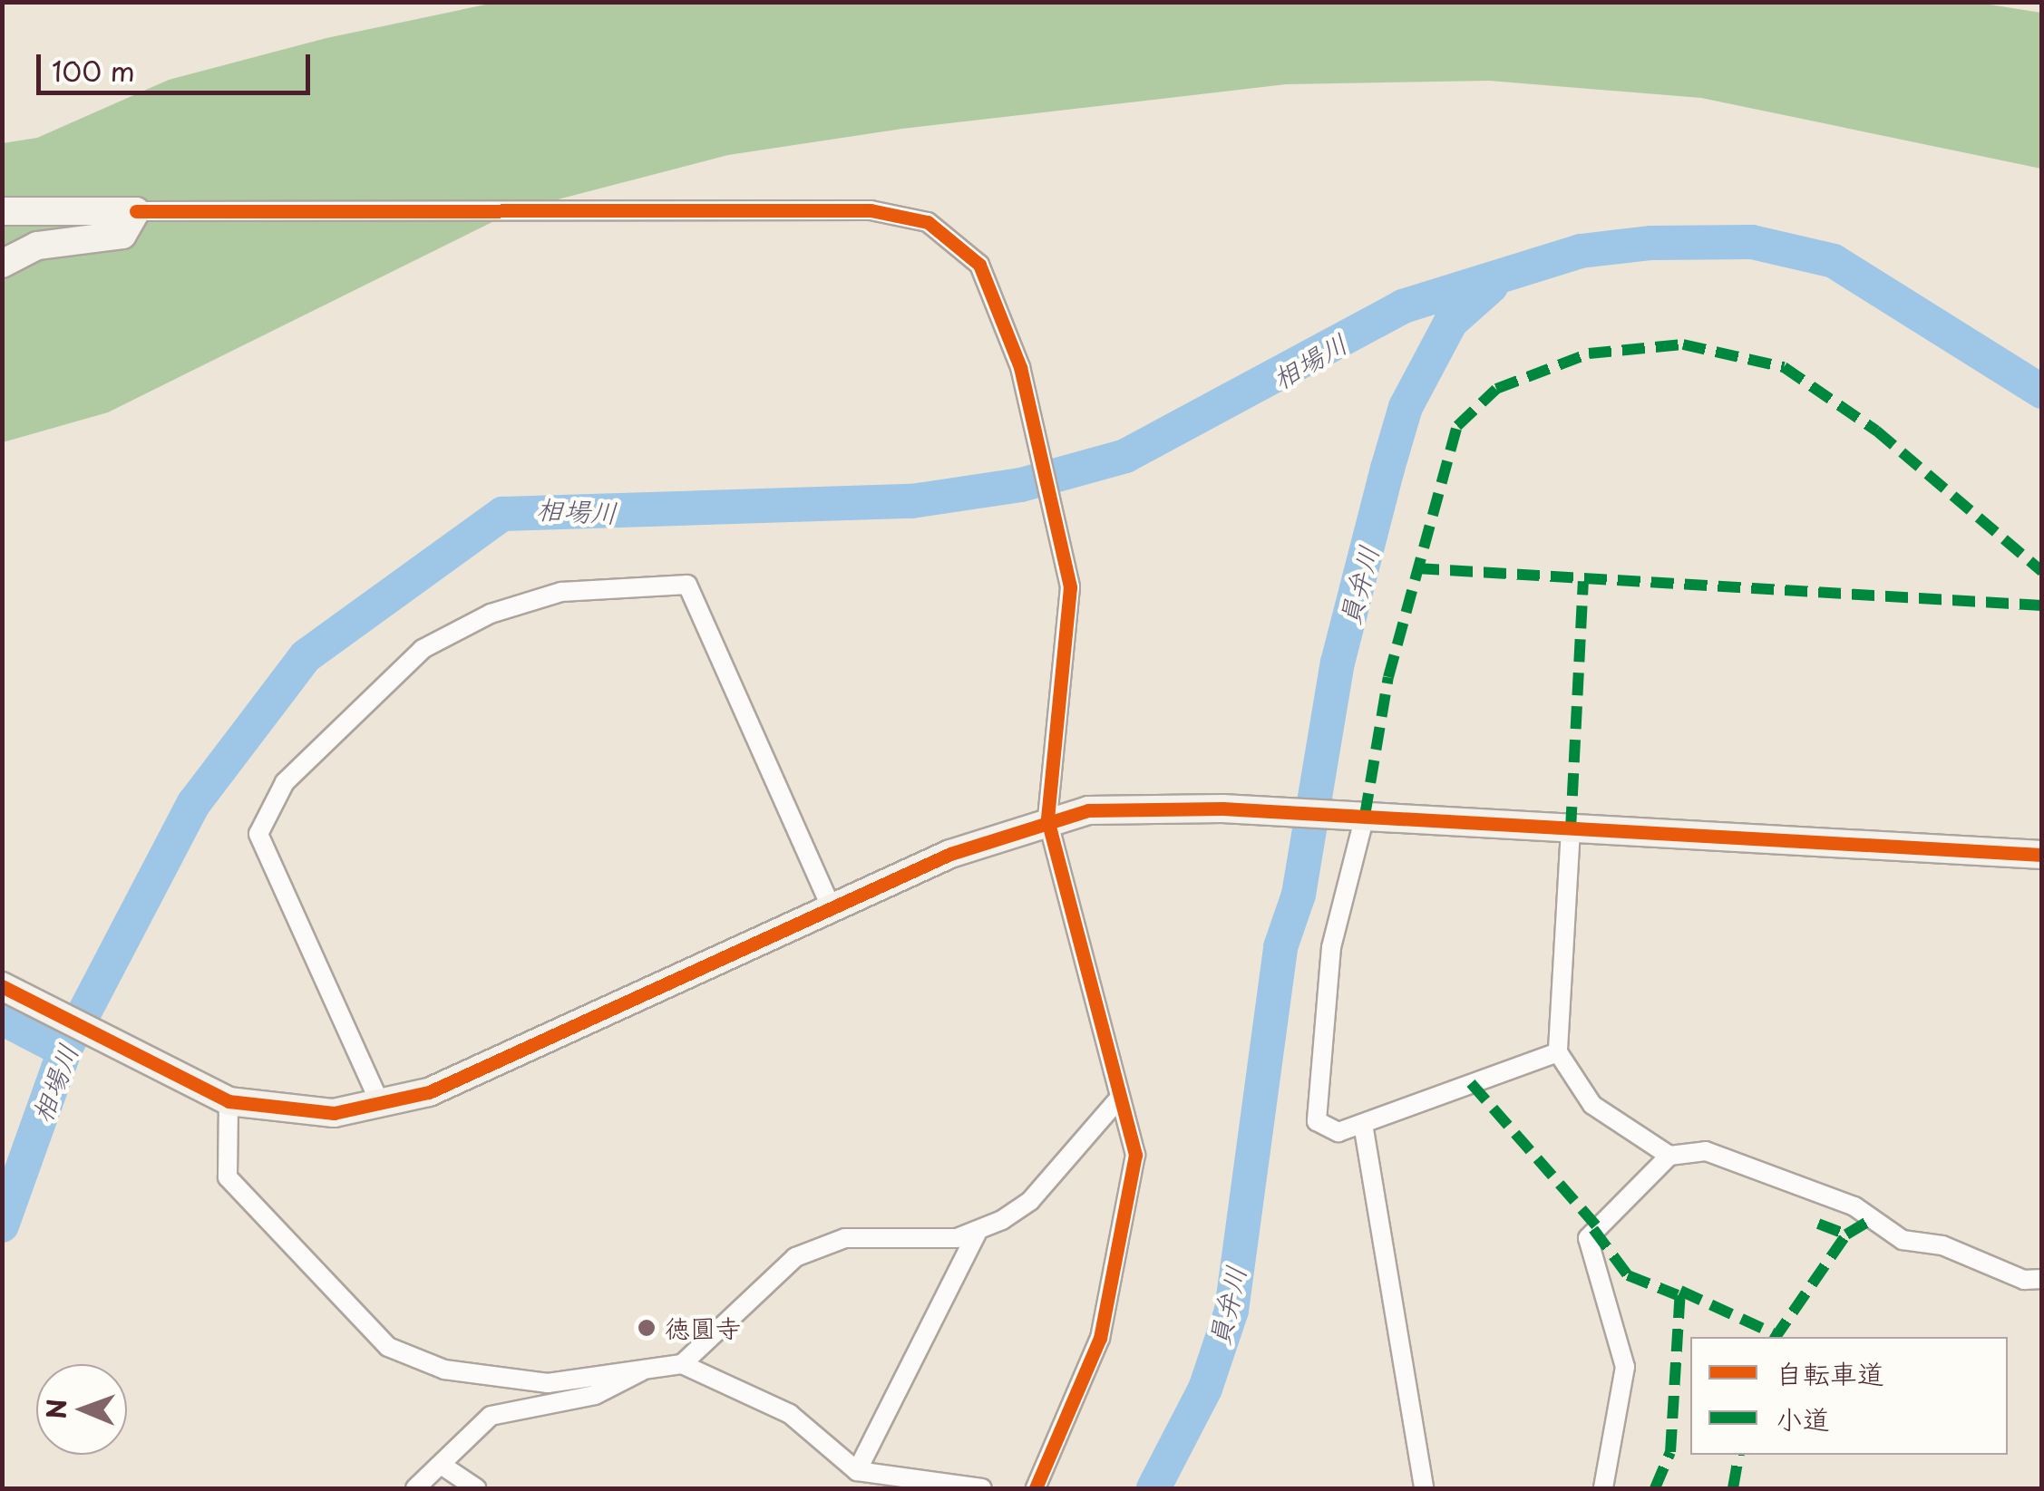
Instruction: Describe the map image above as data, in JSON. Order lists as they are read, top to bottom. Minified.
{"water":["相場川","員弁川"],"places":["徳圓寺"],"legend":["自転車道","小道"],"scale_bar":"100 m","north":"left"}
